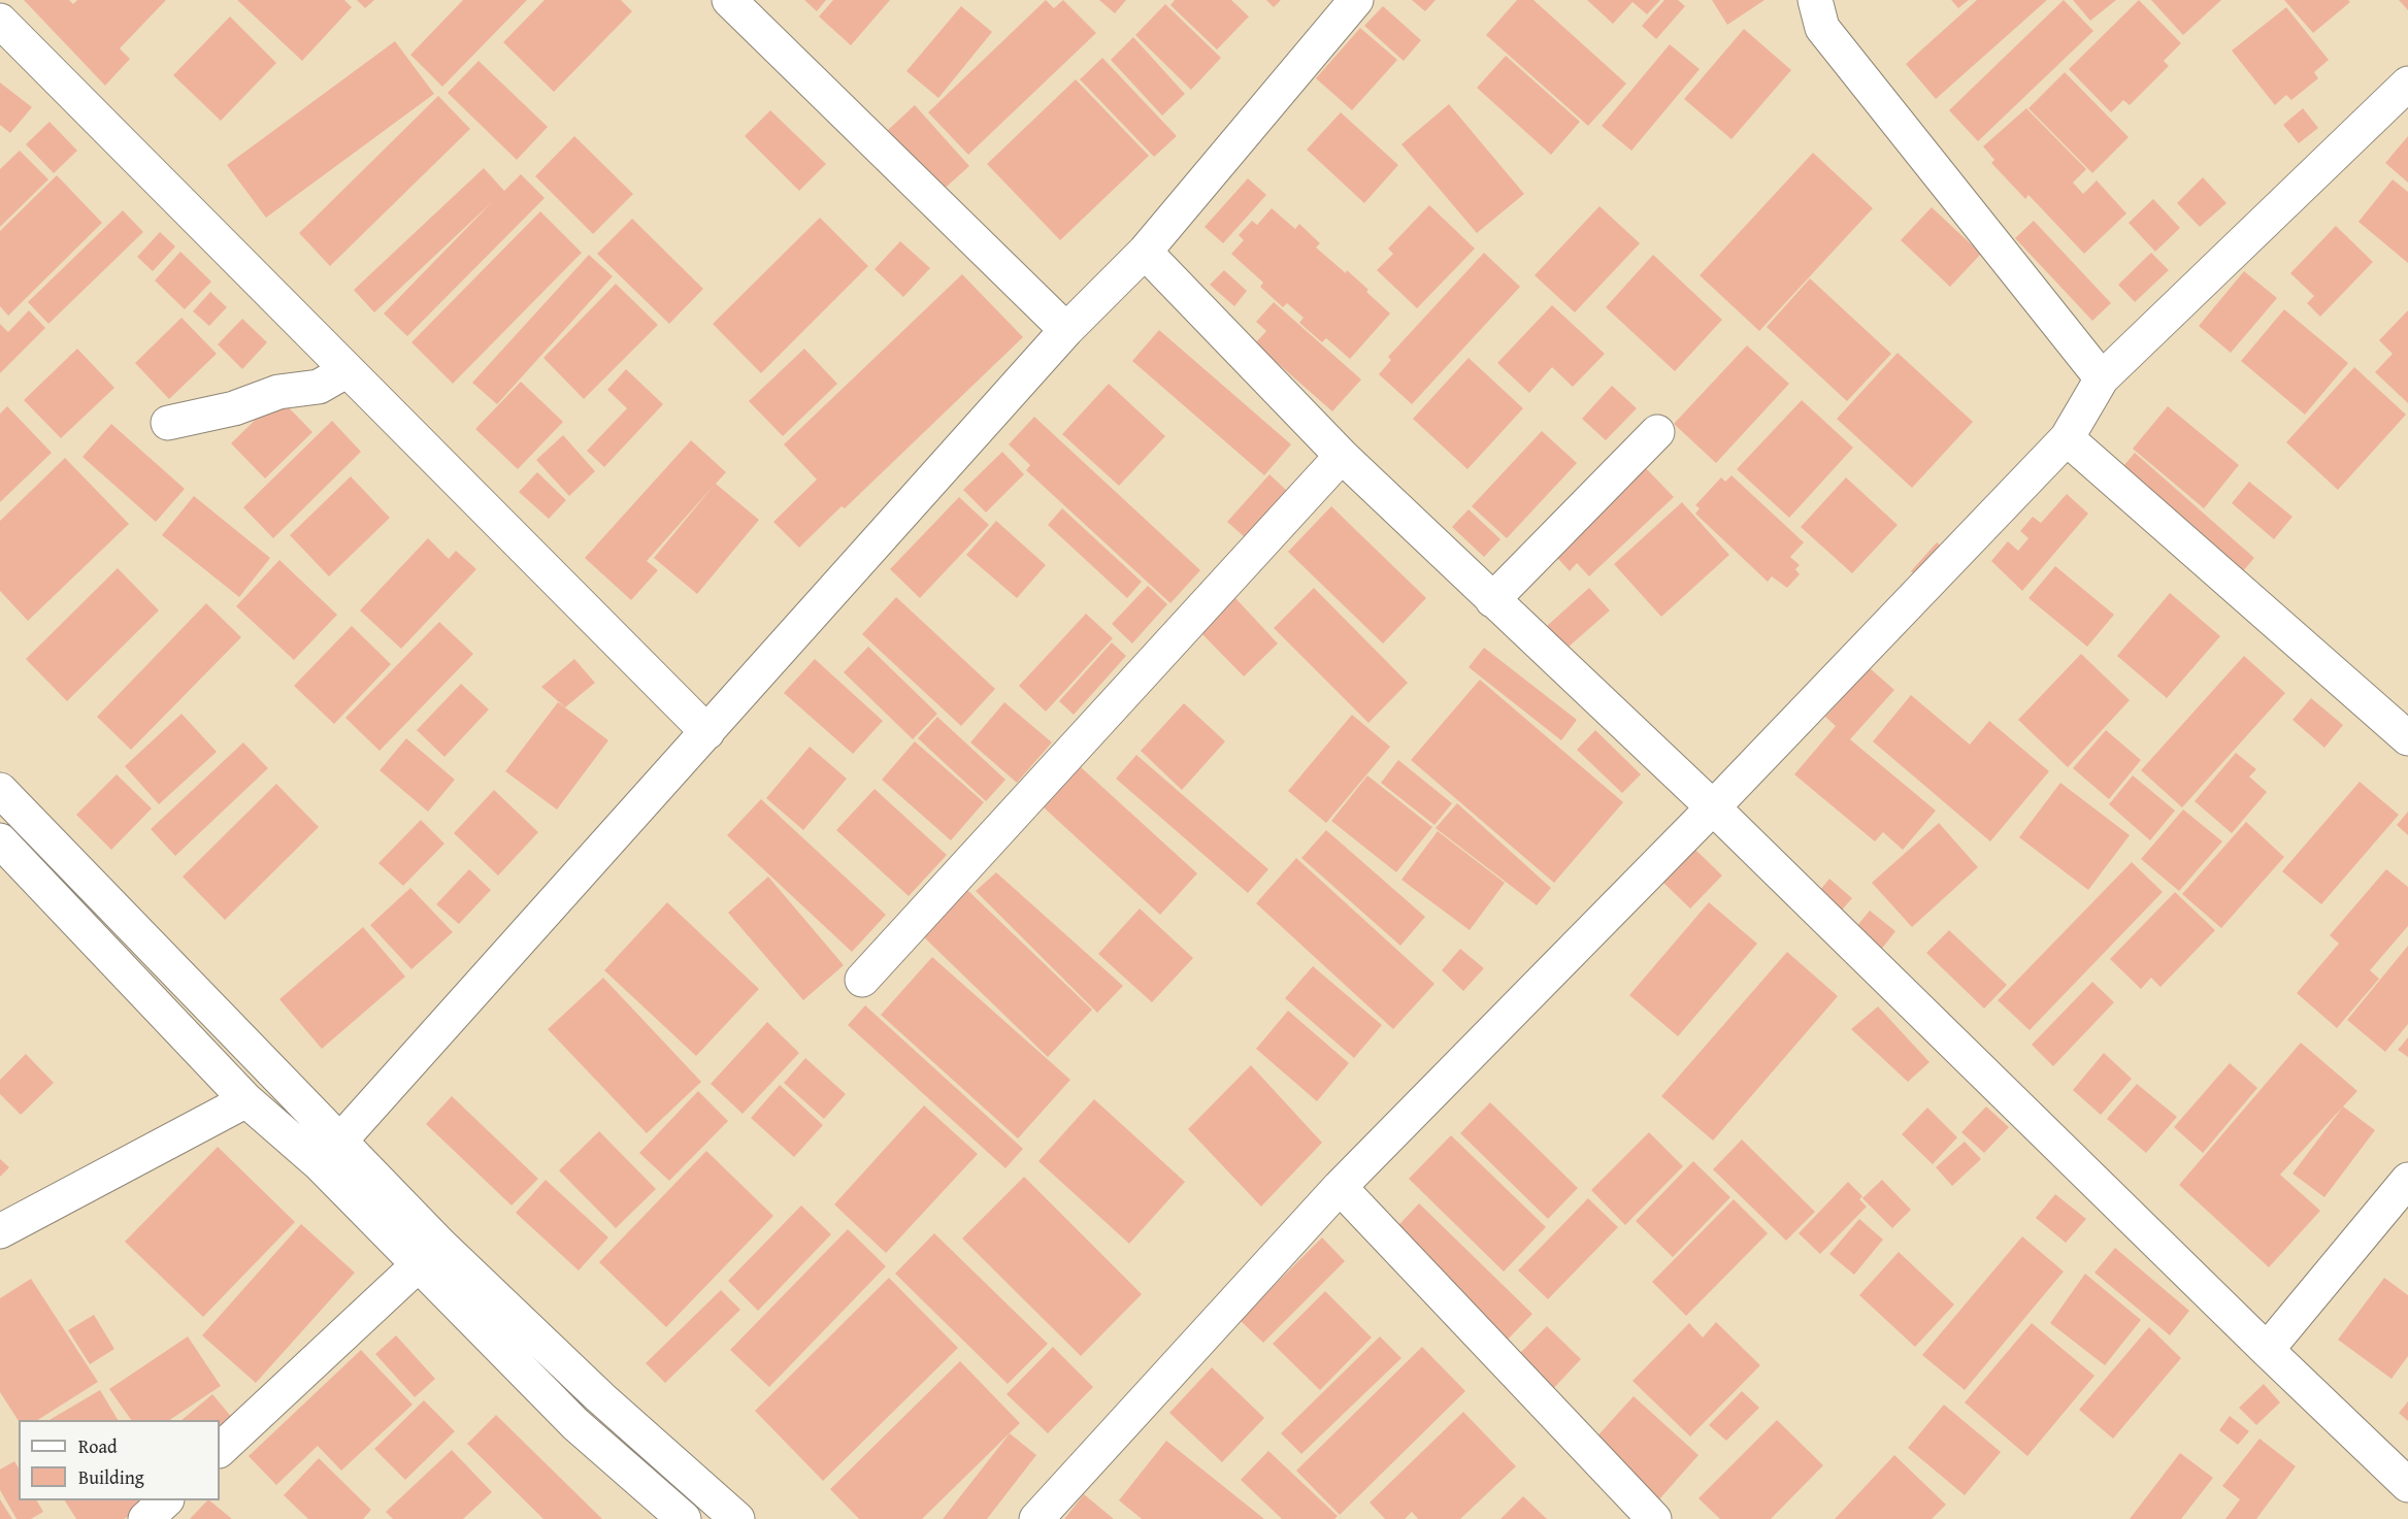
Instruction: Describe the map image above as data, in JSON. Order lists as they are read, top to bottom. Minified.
{"legend":["Road","Building"]}
